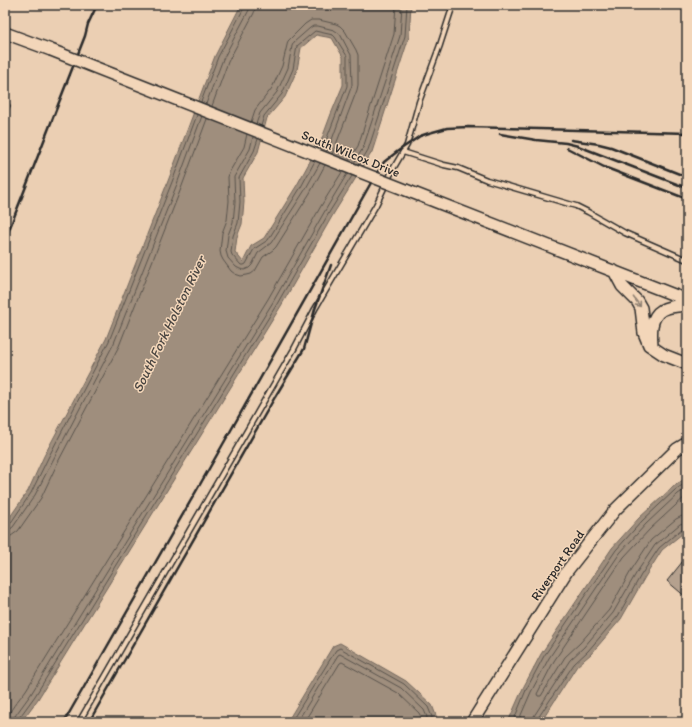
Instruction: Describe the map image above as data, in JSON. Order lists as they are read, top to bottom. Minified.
{"streets":{"main road":["South Wilcox Drive","Riverport Road"]},"water":["South Fork Holston River"]}
